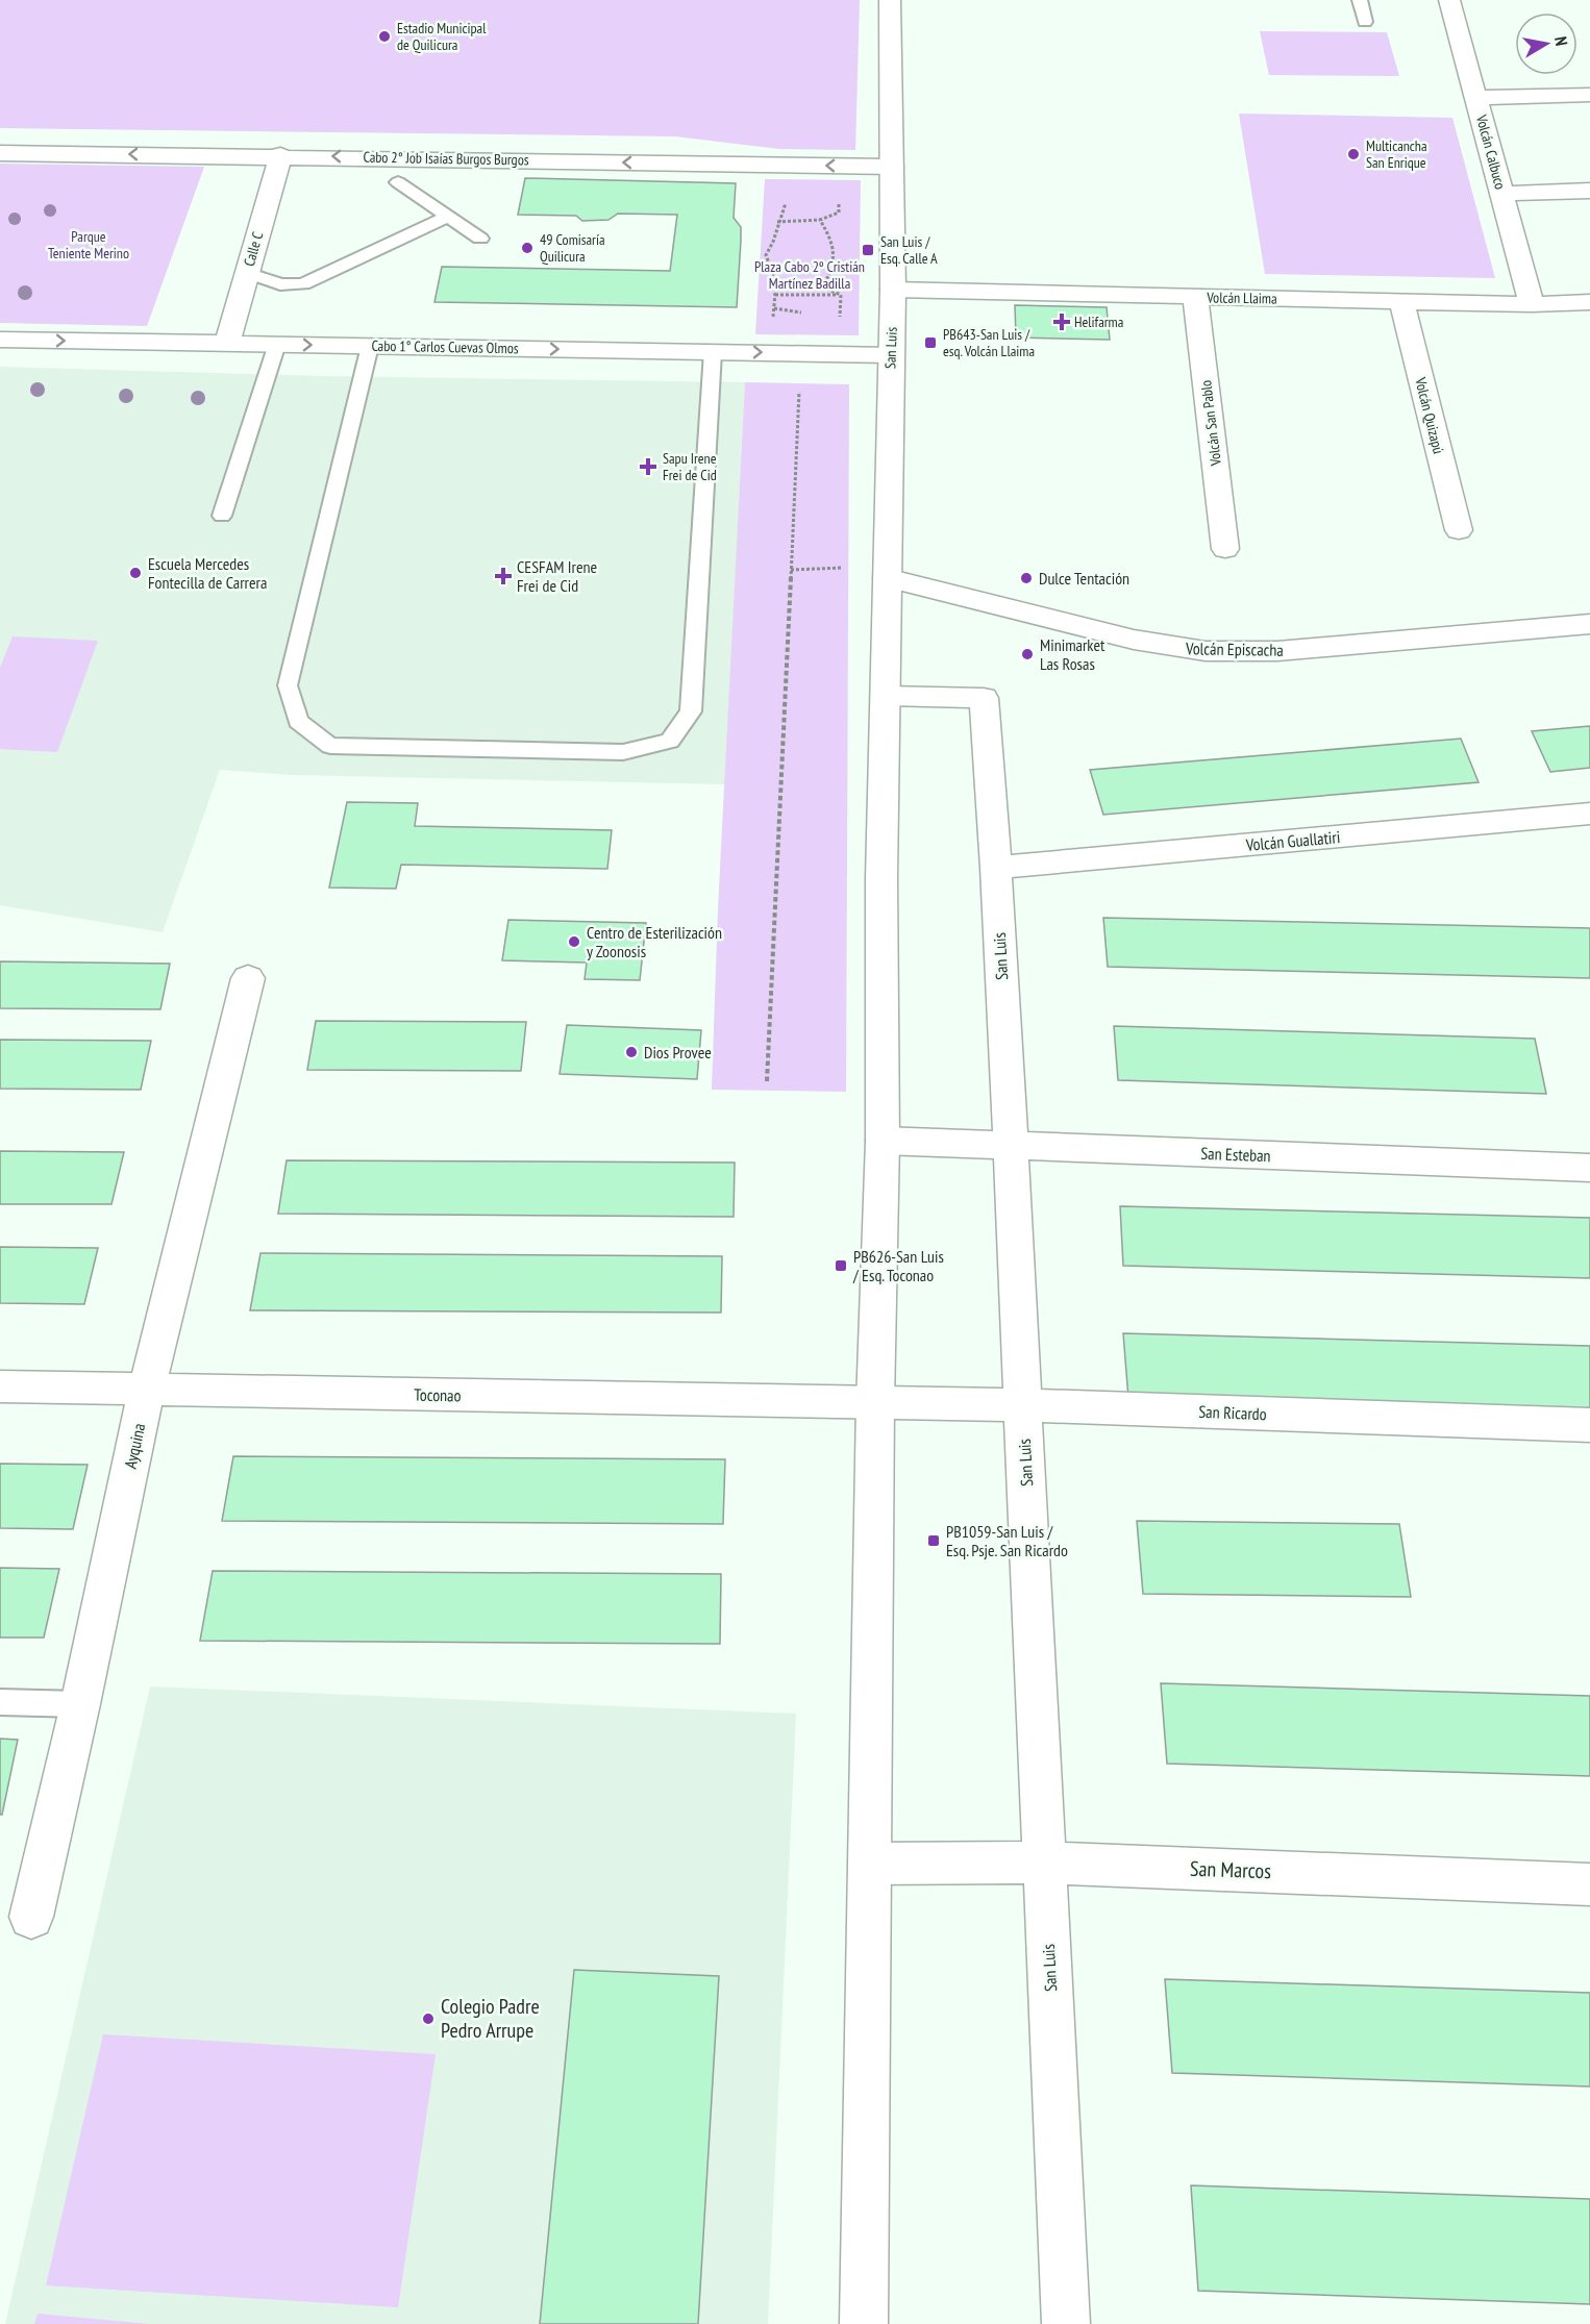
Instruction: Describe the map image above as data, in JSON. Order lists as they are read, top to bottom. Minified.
{"streets":{"street":["Volcán Calbuco","Cabo 2° Job Isaías Burgos Burgos","Calle C","Volcán Llaima","Cabo 1° Carlos Cuevas Olmos","San Luis","Volcán Quizapú","Volcán San Pablo","Volcán Episcacha","Volcán Guallatiri","San Esteban","Toconao","San Ricardo","Ayquina","San Marcos"]},"crossings":[["Volcán Calbuco","Volcán Llaima"],["Cabo 2° Job Isaías Burgos Burgos","Calle C"],["Cabo 2° Job Isaías Burgos Burgos","San Luis"],["Calle C","Cabo 1° Carlos Cuevas Olmos"],["Volcán Llaima","San Luis"],["Volcán Llaima","Volcán Quizapú"],["Volcán Llaima","Volcán San Pablo"],["Cabo 1° Carlos Cuevas Olmos","San Luis"],["San Luis","Volcán Episcacha"],["San Luis","Volcán Guallatiri"],["San Luis","San Esteban"],["San Luis","Toconao"],["San Luis","San Ricardo"],["San Luis","San Marcos"],["Toconao","San Ricardo"],["Toconao","Ayquina"]],"one_way":["Cabo 2° Job Isaías Burgos Burgos","Cabo 1° Carlos Cuevas Olmos"],"parks":["Parque Teniente Merino","Plaza Cabo 2º Cristián Martínez Badilla"],"places":{"other":["Estadio Municipal de Quilicura","Multicancha San Enrique","49 Comisaría Quilicura","Escuela Mercedes Fontecilla de Carrera","Dulce Tentación","Minimarket Las Rosas","Centro de Esterilización y Zoonosis","Dios Provee","Colegio Padre Pedro Arrupe"],"transit":["San Luis / Esq. Calle A","PB643-San Luis / esq. Volcán Llaima","PB626-San Luis / Esq. Toconao","PB1059-San Luis / Esq. Psje. San Ricardo"],"health":["Helifarma","Sapu Irene Frei de Cid","CESFAM Irene Frei de Cid"]},"north":"right"}
